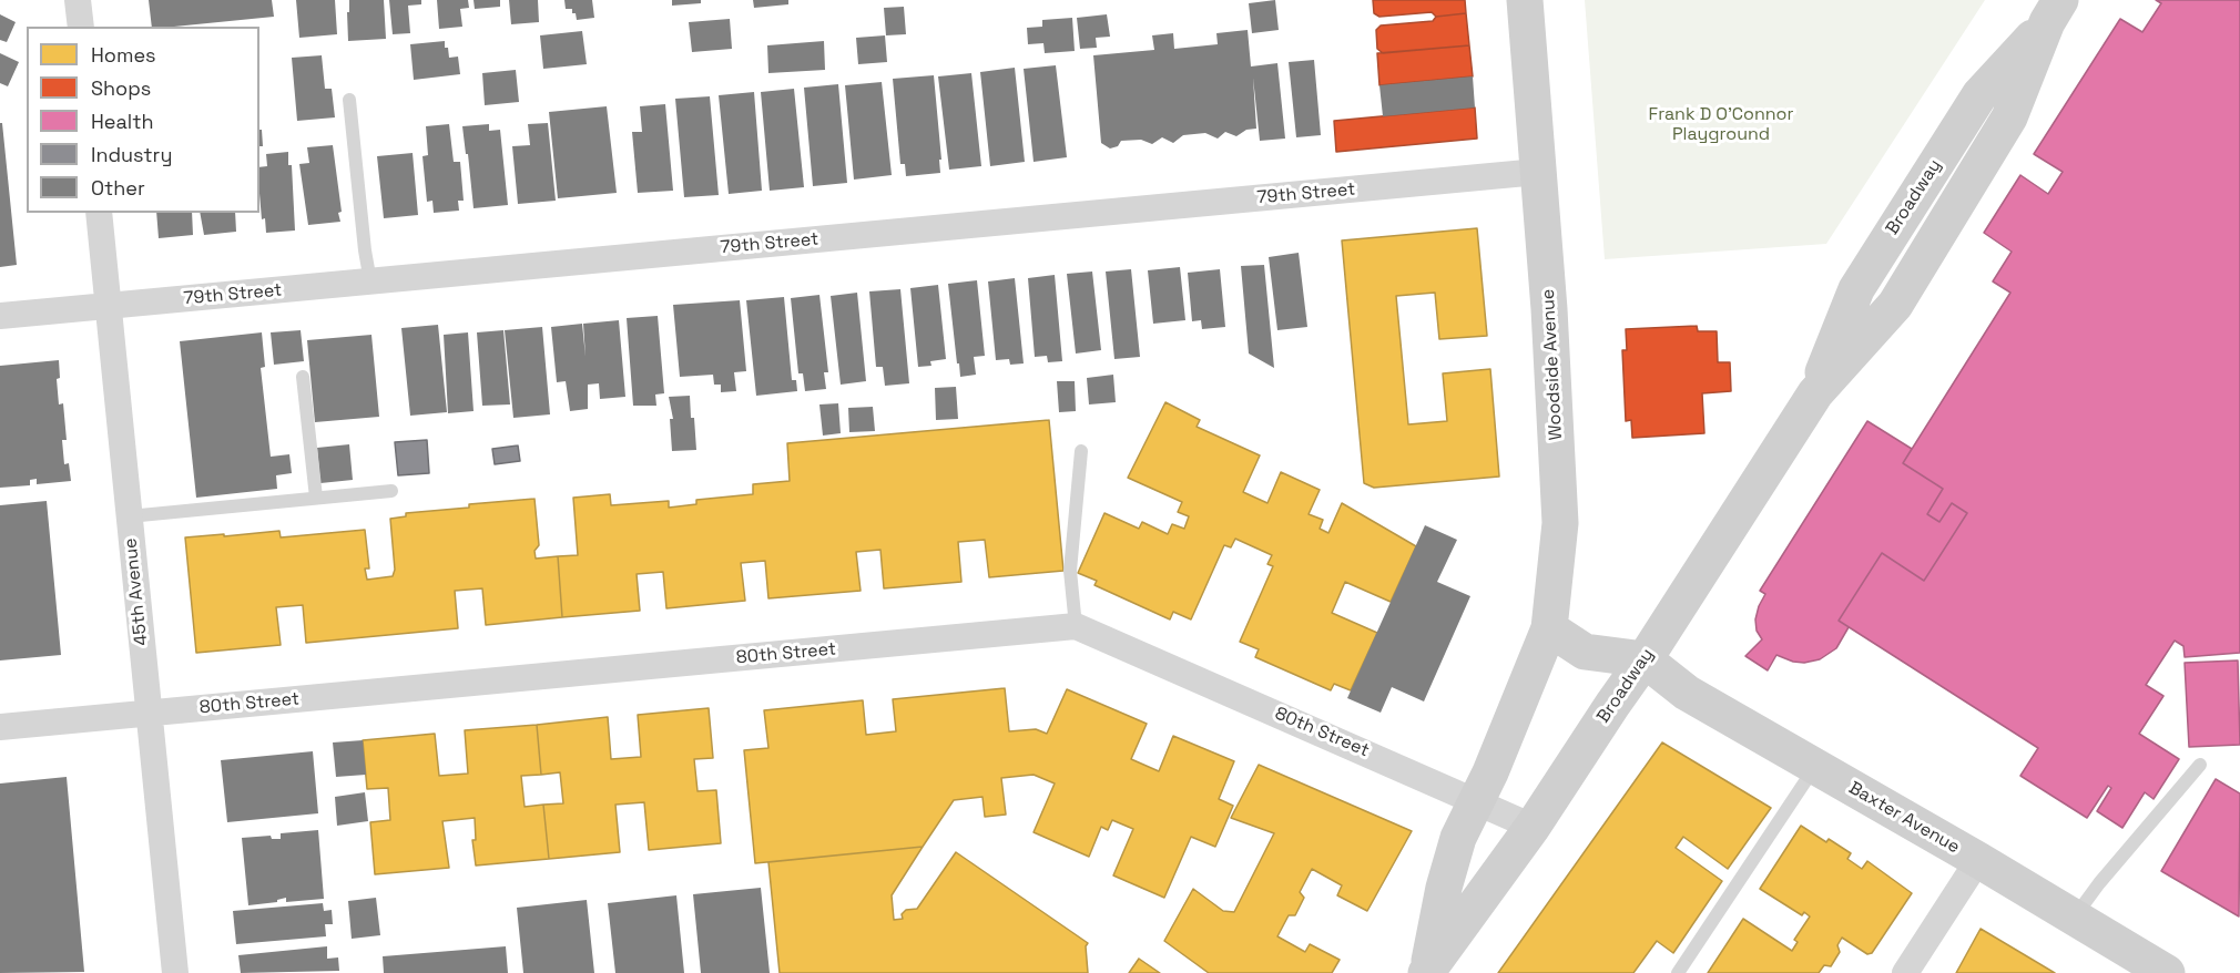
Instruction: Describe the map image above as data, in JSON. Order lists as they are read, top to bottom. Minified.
{"streets":{"street":["79th Street","Broadway","Woodside Avenue","45th Avenue","80th Street","Baxter Avenue"]},"crossings":[["79th Street","Woodside Avenue"],["79th Street","45th Avenue"],["Broadway","Woodside Avenue"],["Broadway","80th Street"],["Broadway","Baxter Avenue"],["Woodside Avenue","80th Street"],["45th Avenue","80th Street"]],"parks":["Frank D O'Connor Playground"],"legend":["Homes","Shops","Health","Industry","Other"]}
